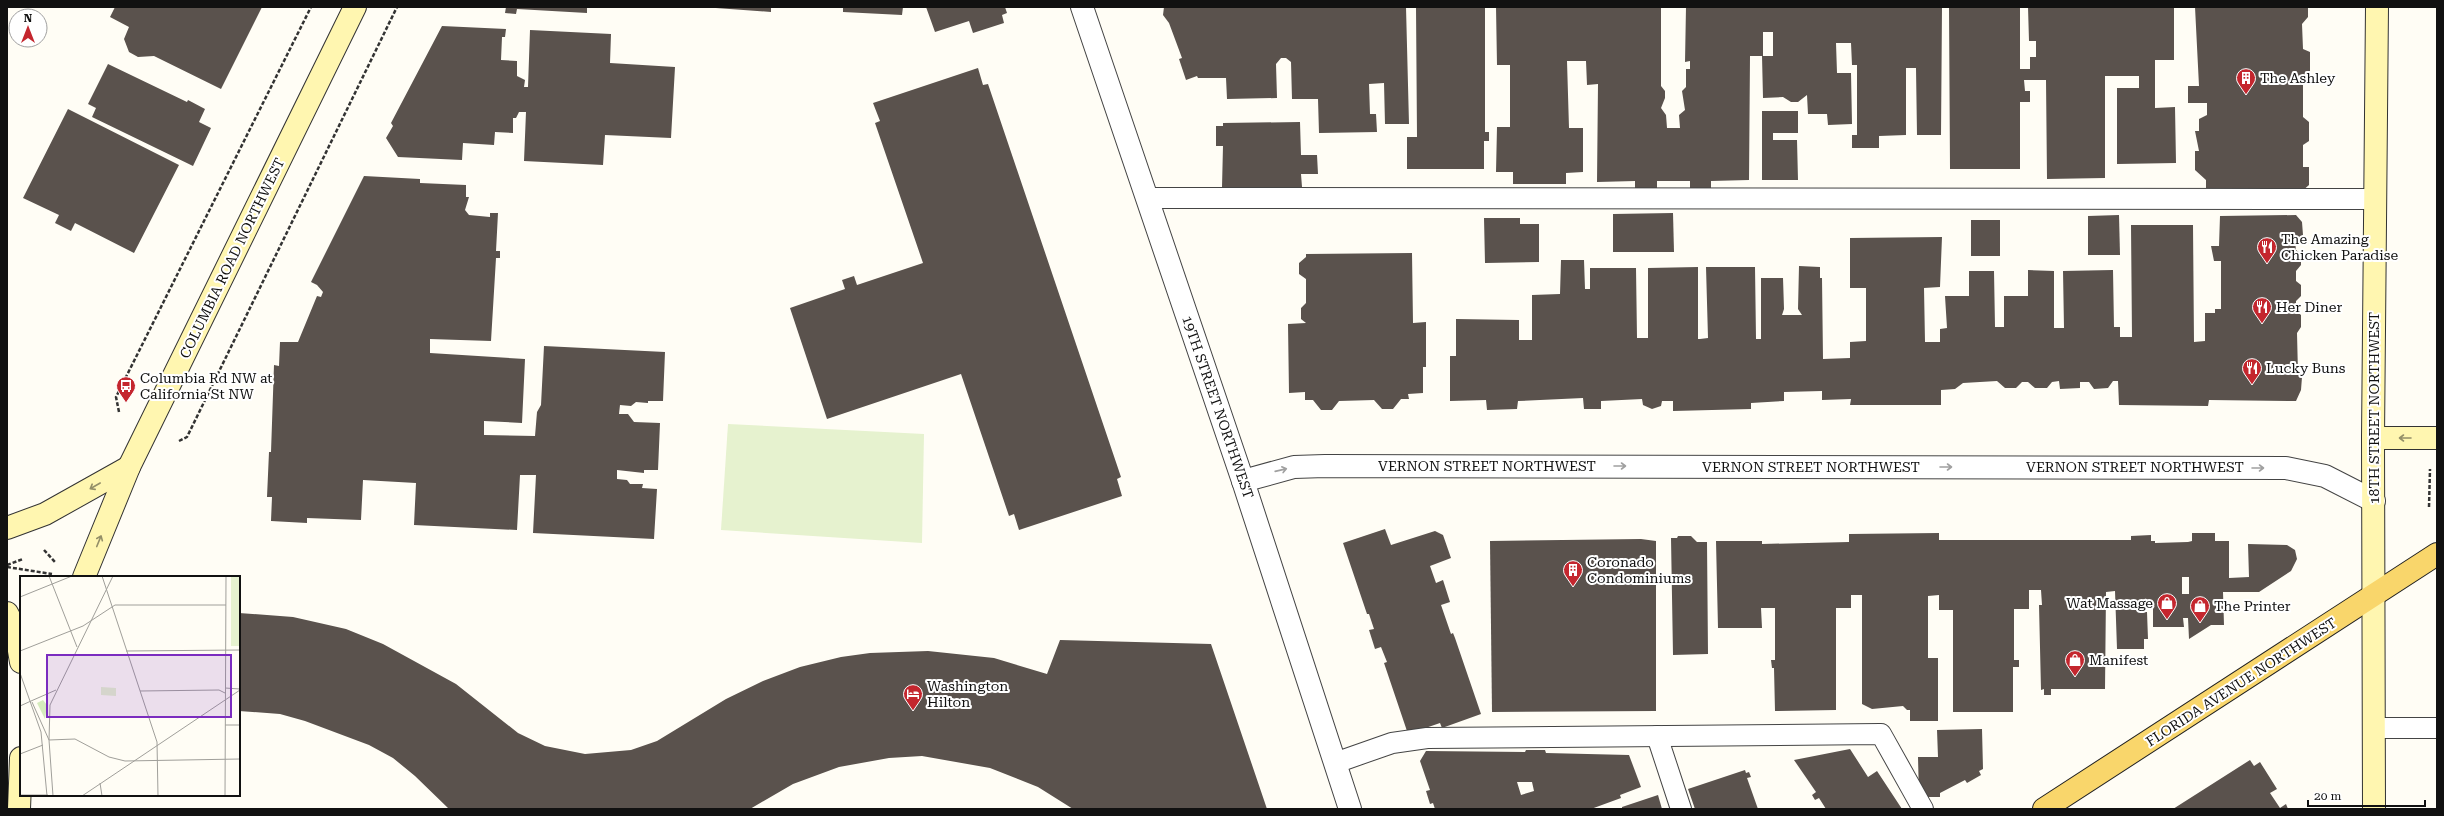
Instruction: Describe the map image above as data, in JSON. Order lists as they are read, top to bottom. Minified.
{"streets":{"main road":["COLUMBIA ROAD NORTHWEST","18TH STREET NORTHWEST","FLORIDA AVENUE NORTHWEST"],"street":["19TH STREET NORTHWEST","VERNON STREET NORTHWEST"]},"crossings":[["19TH STREET NORTHWEST","VERNON STREET NORTHWEST"],["18TH STREET NORTHWEST","VERNON STREET NORTHWEST"],["18TH STREET NORTHWEST","FLORIDA AVENUE NORTHWEST"]],"one_way":["VERNON STREET NORTHWEST"],"places":{"building":["The Ashley","Coronado Condominiums"],"restaurant":["The Amazing Chicken Paradise","Her Diner","Lucky Buns"],"bus stop":["Columbia Rd NW at California St NW"],"shop":["Wat Massage","The Printer","Manifest"],"hotel":["Washington Hilton"]},"scale_bar":"20 m","north":"top"}
